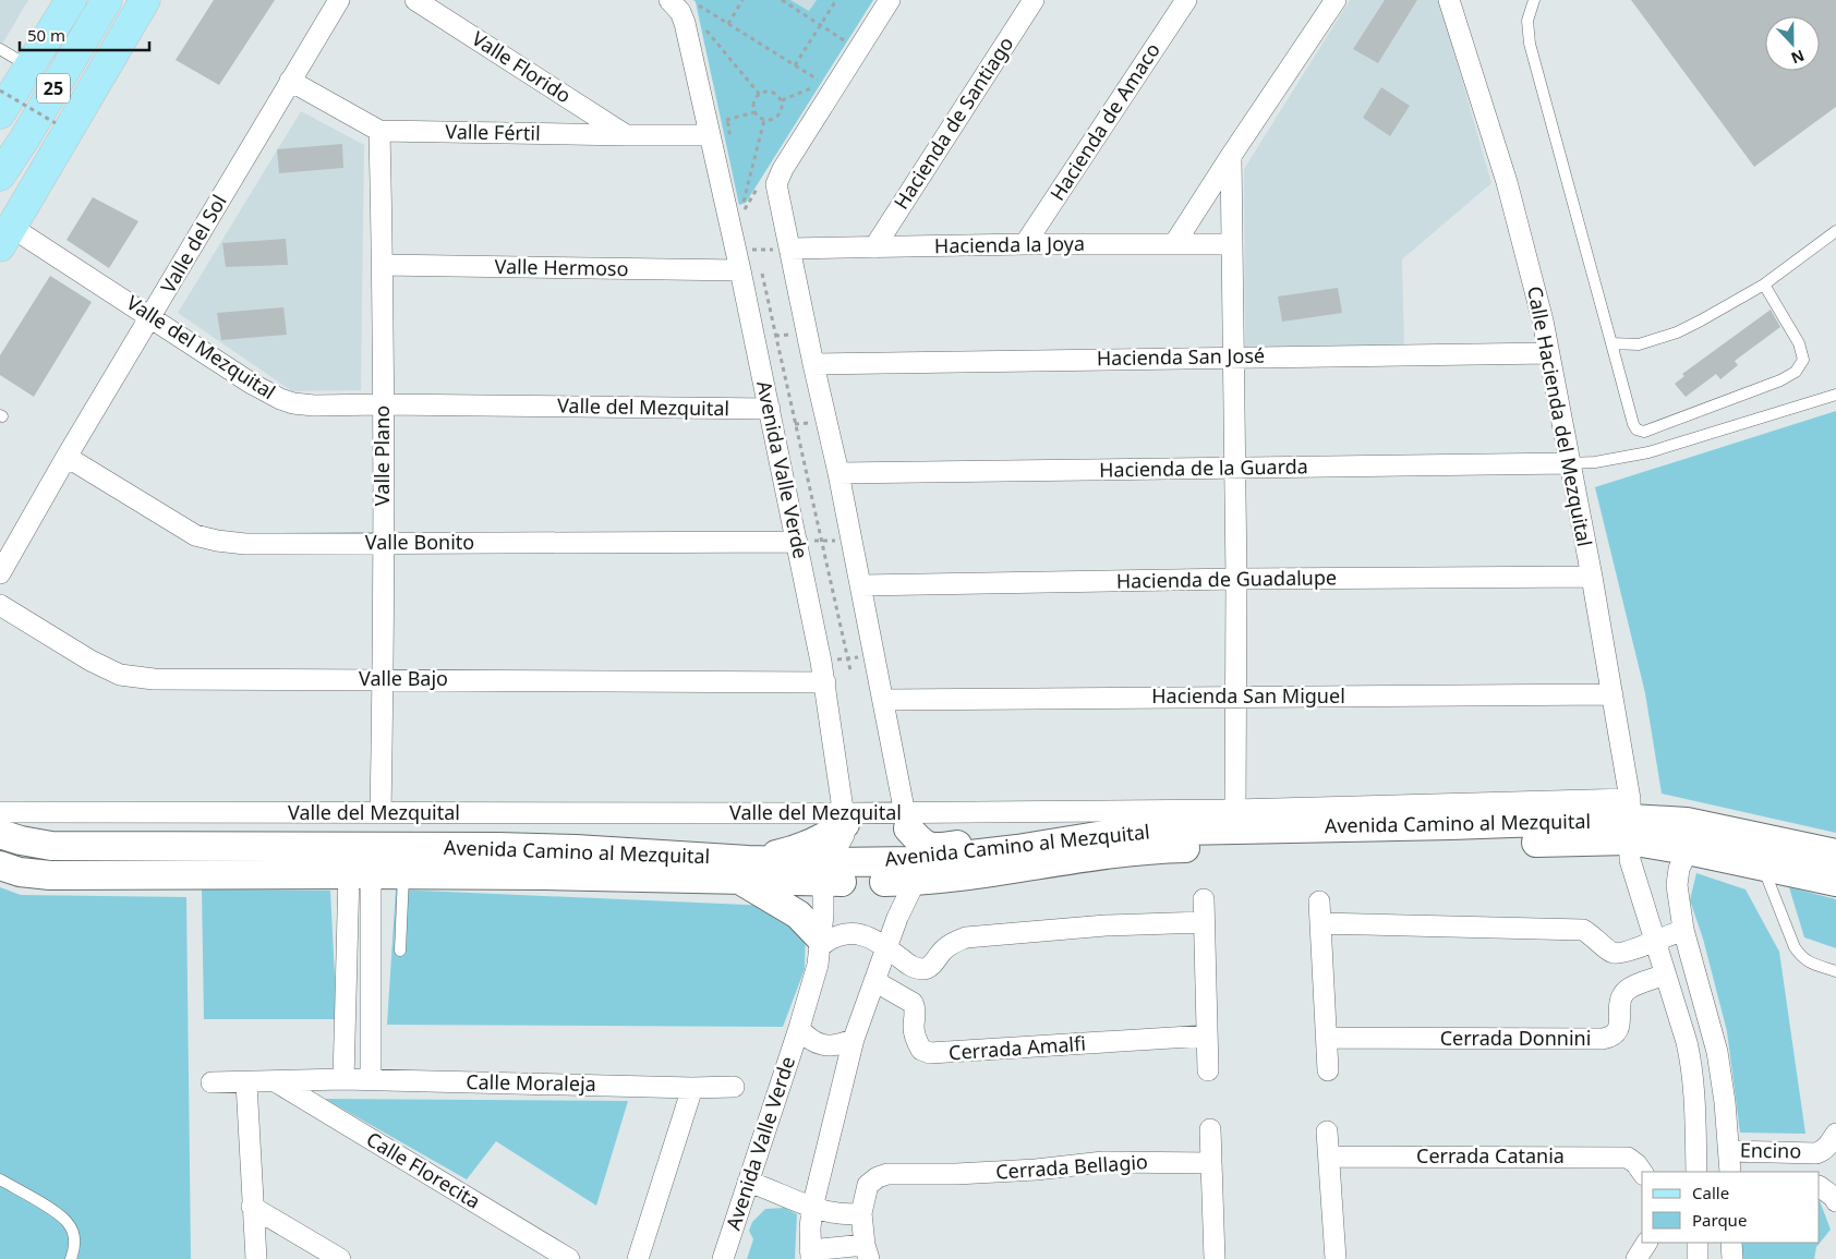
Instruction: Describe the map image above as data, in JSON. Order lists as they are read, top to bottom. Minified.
{"streets":{"main road":["25","Avenida Camino al Mezquital"],"street":["Valle Florido","Hacienda de Amaco","Hacienda de Santiago","Valle Fértil","Valle del Sol","Hacienda la Joya","Valle Hermoso","Valle del Mezquital","Hacienda San José","Calle Hacienda del Mezquital","Valle Plano","Hacienda de la Guarda","Avenida Valle Verde","Valle Bonito","Hacienda de Guadalupe","Valle Bajo","Hacienda San Miguel","Cerrada Donnini","Cerrada Amalfi","Calle Moraleja","Encino","Cerrada Catania","Cerrada Bellagio","Calle Florecita"]},"crossings":[["Valle Florido","Valle Fértil"],["Hacienda de Amaco","Hacienda la Joya"],["Hacienda de Santiago","Hacienda la Joya"],["Valle Fértil","Valle del Sol"],["Valle Fértil","Valle Plano"],["Valle Fértil","Avenida Valle Verde"],["Valle del Sol","Valle del Mezquital"],["Valle del Sol","Valle Bonito"],["Valle Hermoso","Valle Plano"],["Valle Hermoso","Avenida Valle Verde"],["Valle del Mezquital","Calle Hacienda del Mezquital"],["Valle del Mezquital","Valle Plano"],["Valle del Mezquital","Avenida Valle Verde"],["Valle del Mezquital","Avenida Camino al Mezquital"],["Hacienda San José","Calle Hacienda del Mezquital"],["Calle Hacienda del Mezquital","Hacienda de la Guarda"],["Calle Hacienda del Mezquital","Hacienda de Guadalupe"],["Calle Hacienda del Mezquital","Hacienda San Miguel"],["Calle Hacienda del Mezquital","Avenida Camino al Mezquital"],["Calle Hacienda del Mezquital","Cerrada Donnini"],["Valle Plano","Valle Bonito"],["Valle Plano","Valle Bajo"],["Avenida Valle Verde","Valle Bonito"],["Avenida Valle Verde","Valle Bajo"],["Avenida Valle Verde","Avenida Camino al Mezquital"],["Calle Moraleja","Calle Florecita"]],"legend":["Calle","Parque"],"scale_bar":"50 m","north":"bottom"}
